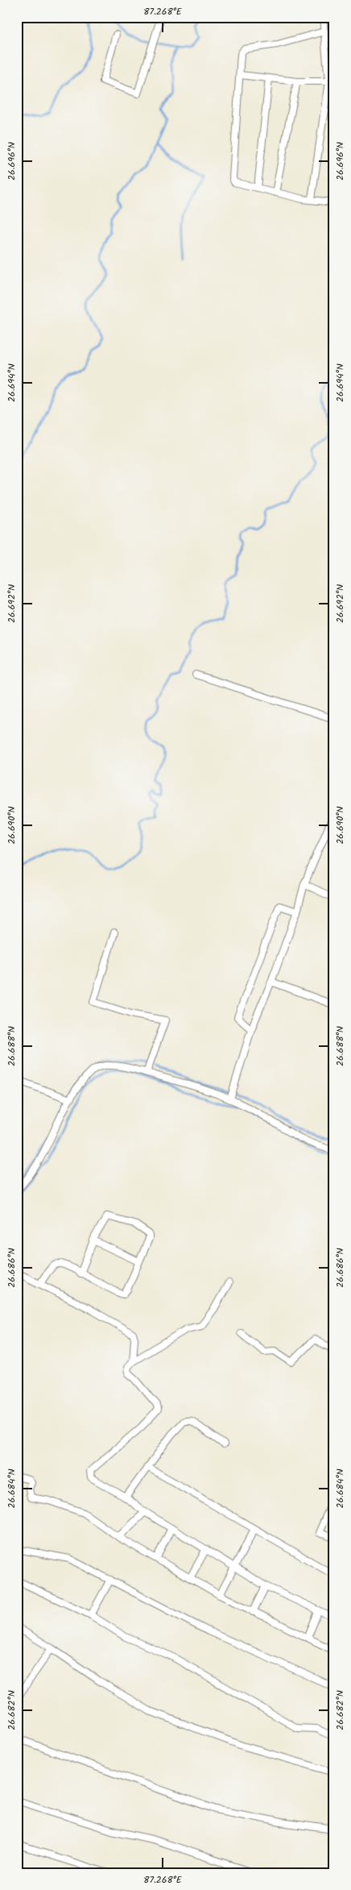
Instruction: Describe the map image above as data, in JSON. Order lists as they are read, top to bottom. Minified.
{"coordinates":["87.268°E","26.696°N","26.694°N","26.692°N","26.690°N","26.688°N","26.686°N","26.684°N","26.682°N"]}
